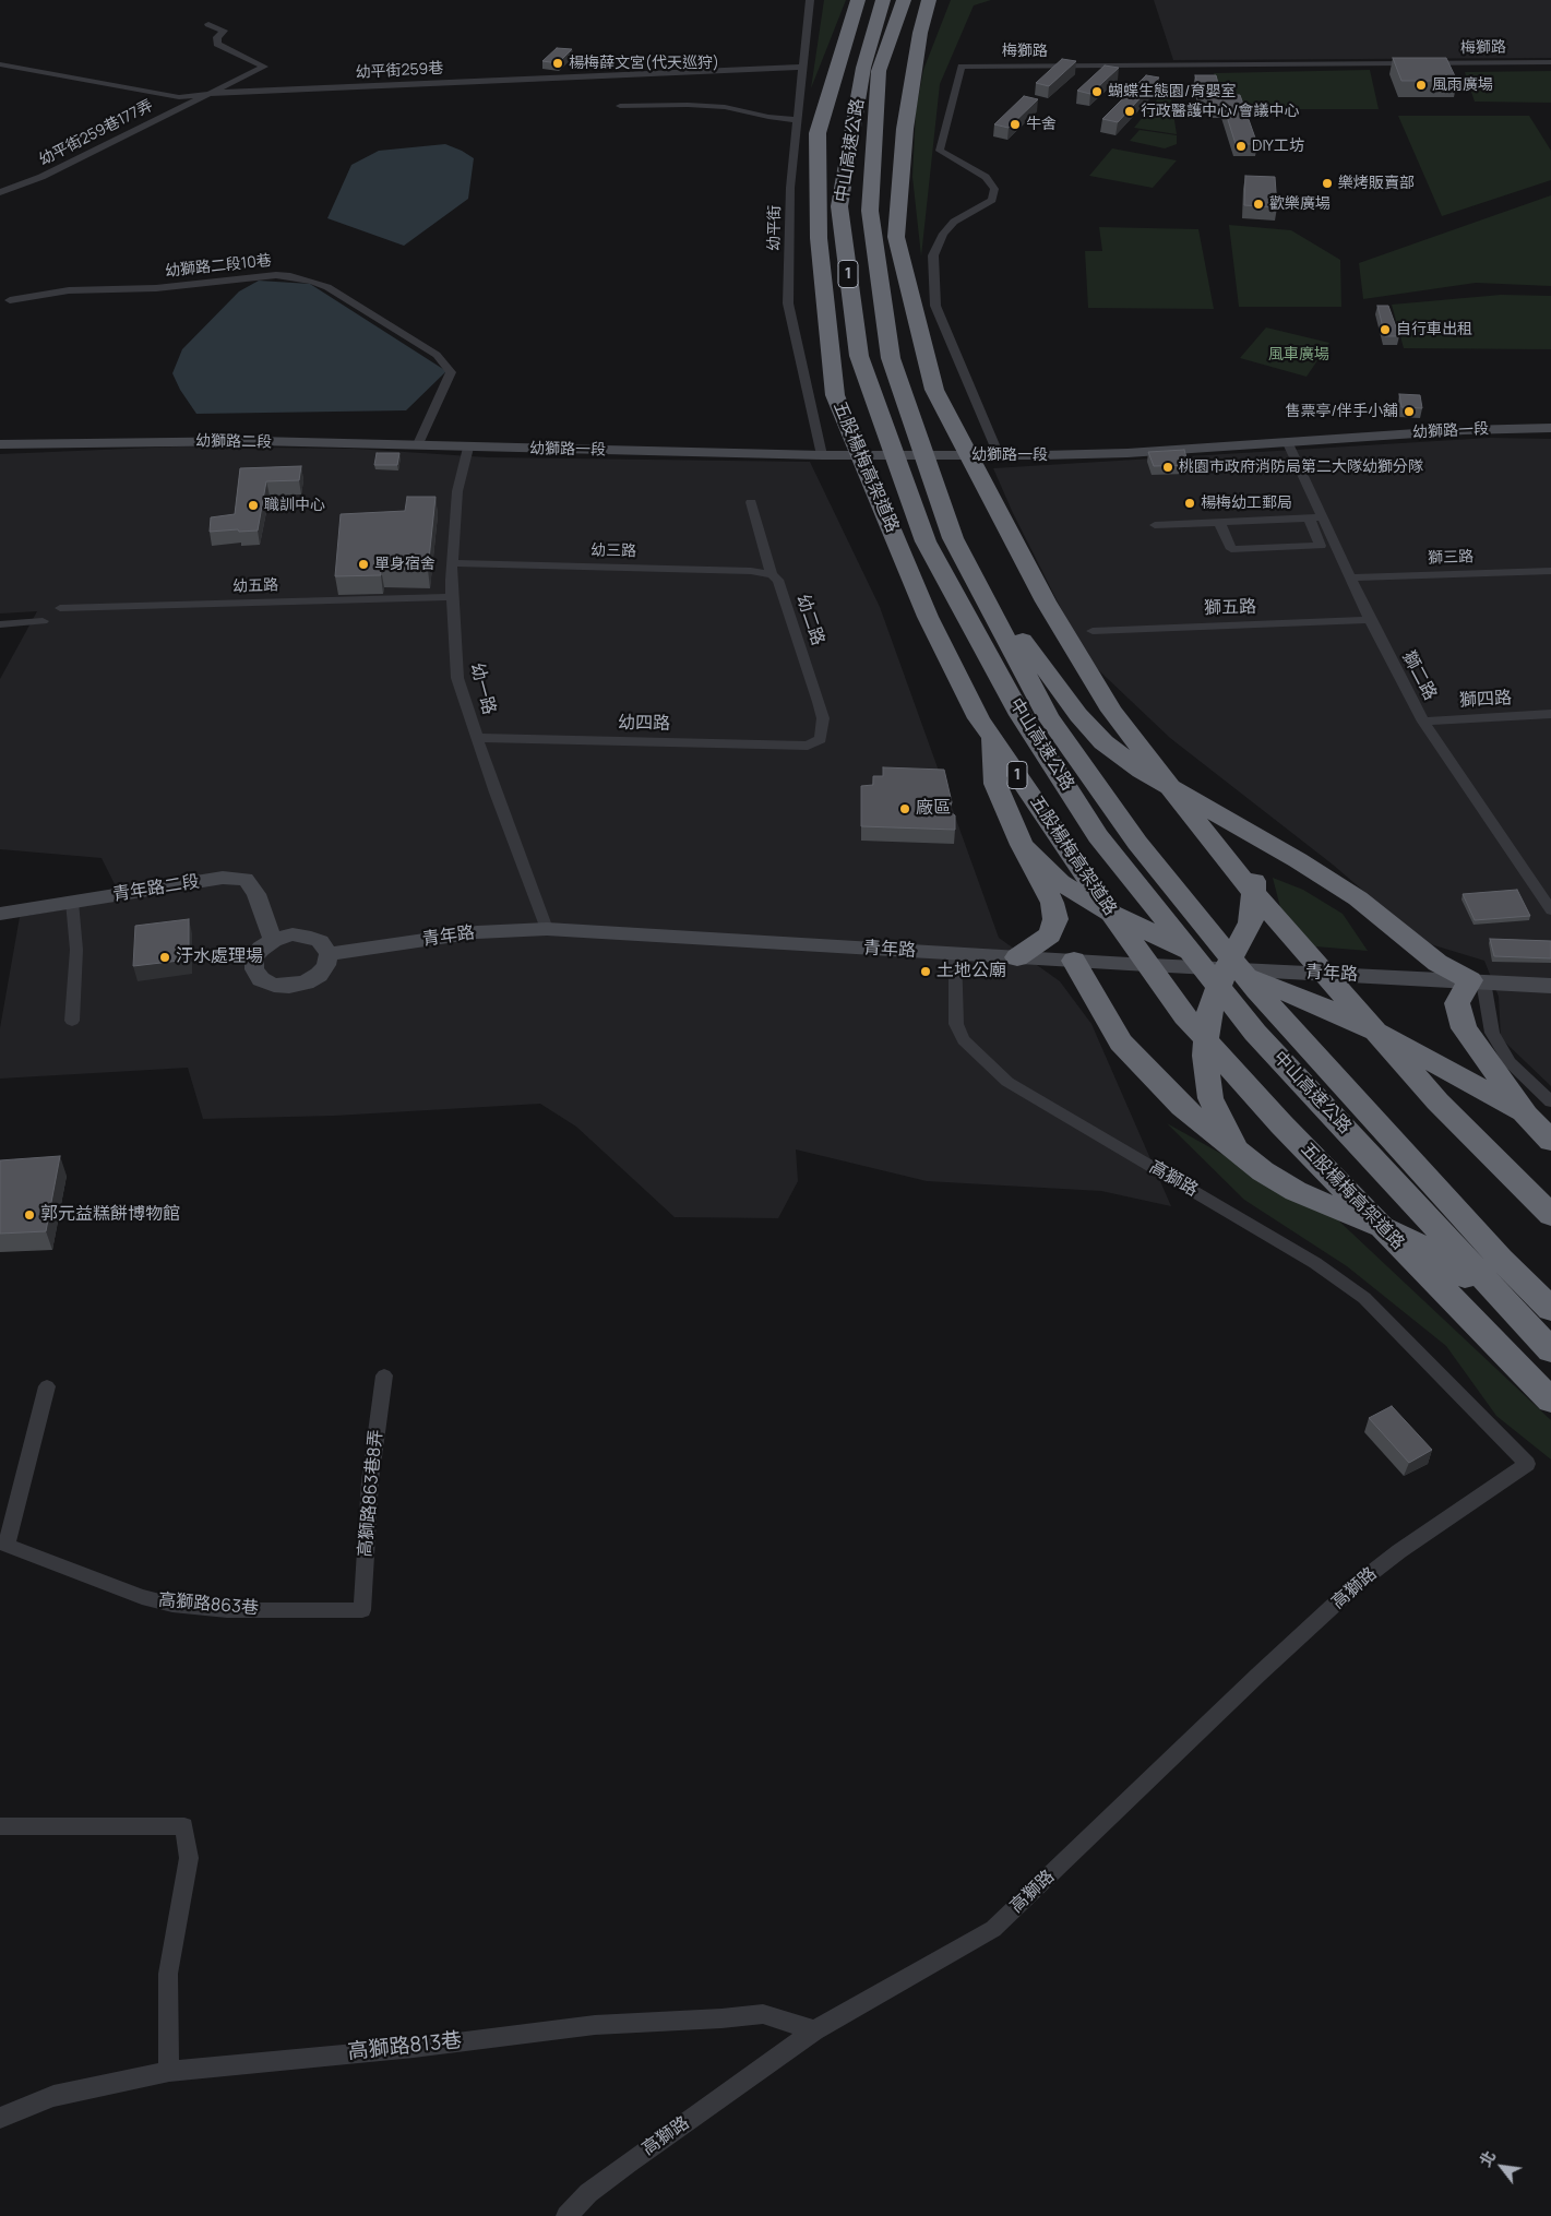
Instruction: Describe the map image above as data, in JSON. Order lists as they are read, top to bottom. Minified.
{"streets":{"highway":["中山高速公路","1","五股楊梅高架道路"],"street":["梅獅路","幼平街259巷","幼平街259巷177弄","幼平街","幼獅路二段10巷","幼獅路一段","幼獅路二段","幼三路","獅三路","幼五路","獅五路","幼二路","獅二路","幼一路","獅四路","幼四路","青年路二段","青年路","高獅路","高獅路863巷8弄","高獅路863巷","高獅路813巷"]},"crossings":[["梅獅路","幼獅路一段"],["幼平街259巷","幼平街259巷177弄"],["幼平街259巷","幼平街"],["幼平街","幼獅路一段"],["幼獅路二段10巷","幼獅路二段"],["幼獅路一段","幼獅路二段"],["幼獅路一段","獅二路"],["幼獅路一段","幼一路"],["幼獅路二段","幼一路"],["幼三路","幼二路"],["幼三路","幼一路"],["獅三路","獅二路"],["幼五路","幼一路"],["獅五路","獅二路"],["幼二路","幼四路"],["獅二路","獅四路"],["幼一路","幼四路"],["幼一路","青年路"],["青年路二段","青年路"],["青年路","高獅路"],["高獅路","高獅路813巷"],["高獅路863巷8弄","高獅路863巷"]],"parks":["風車廣場"],"places":["楊梅薛文宮(代天巡狩)","風雨廣場","蝴蝶生態園/育嬰室","行政醫護中心/會議中心","牛舍","DIY工坊","樂烤販賣部","歡樂廣場","自行車出租","售票亭/伴手小舖","桃園市政府消防局第二大隊幼獅分隊","楊梅幼工郵局","職訓中心","單身宿舍","廠區","汙水處理場","土地公廟","郭元益糕餅博物館"],"north":"top left"}
